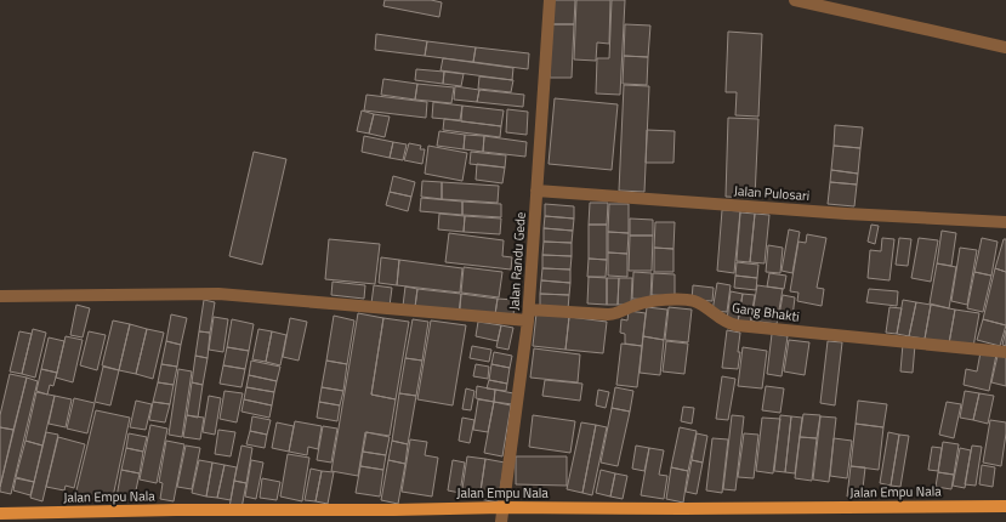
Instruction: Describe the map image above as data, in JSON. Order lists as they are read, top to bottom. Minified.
{"streets":{"main road":["Jalan Empu Nala"],"street":["Jalan Pulosari","Jalan Randu Gede","Gang Bhakti"]},"crossings":[["Jalan Pulosari","Jalan Randu Gede"],["Jalan Randu Gede","Gang Bhakti"],["Jalan Randu Gede","Jalan Empu Nala"]]}
